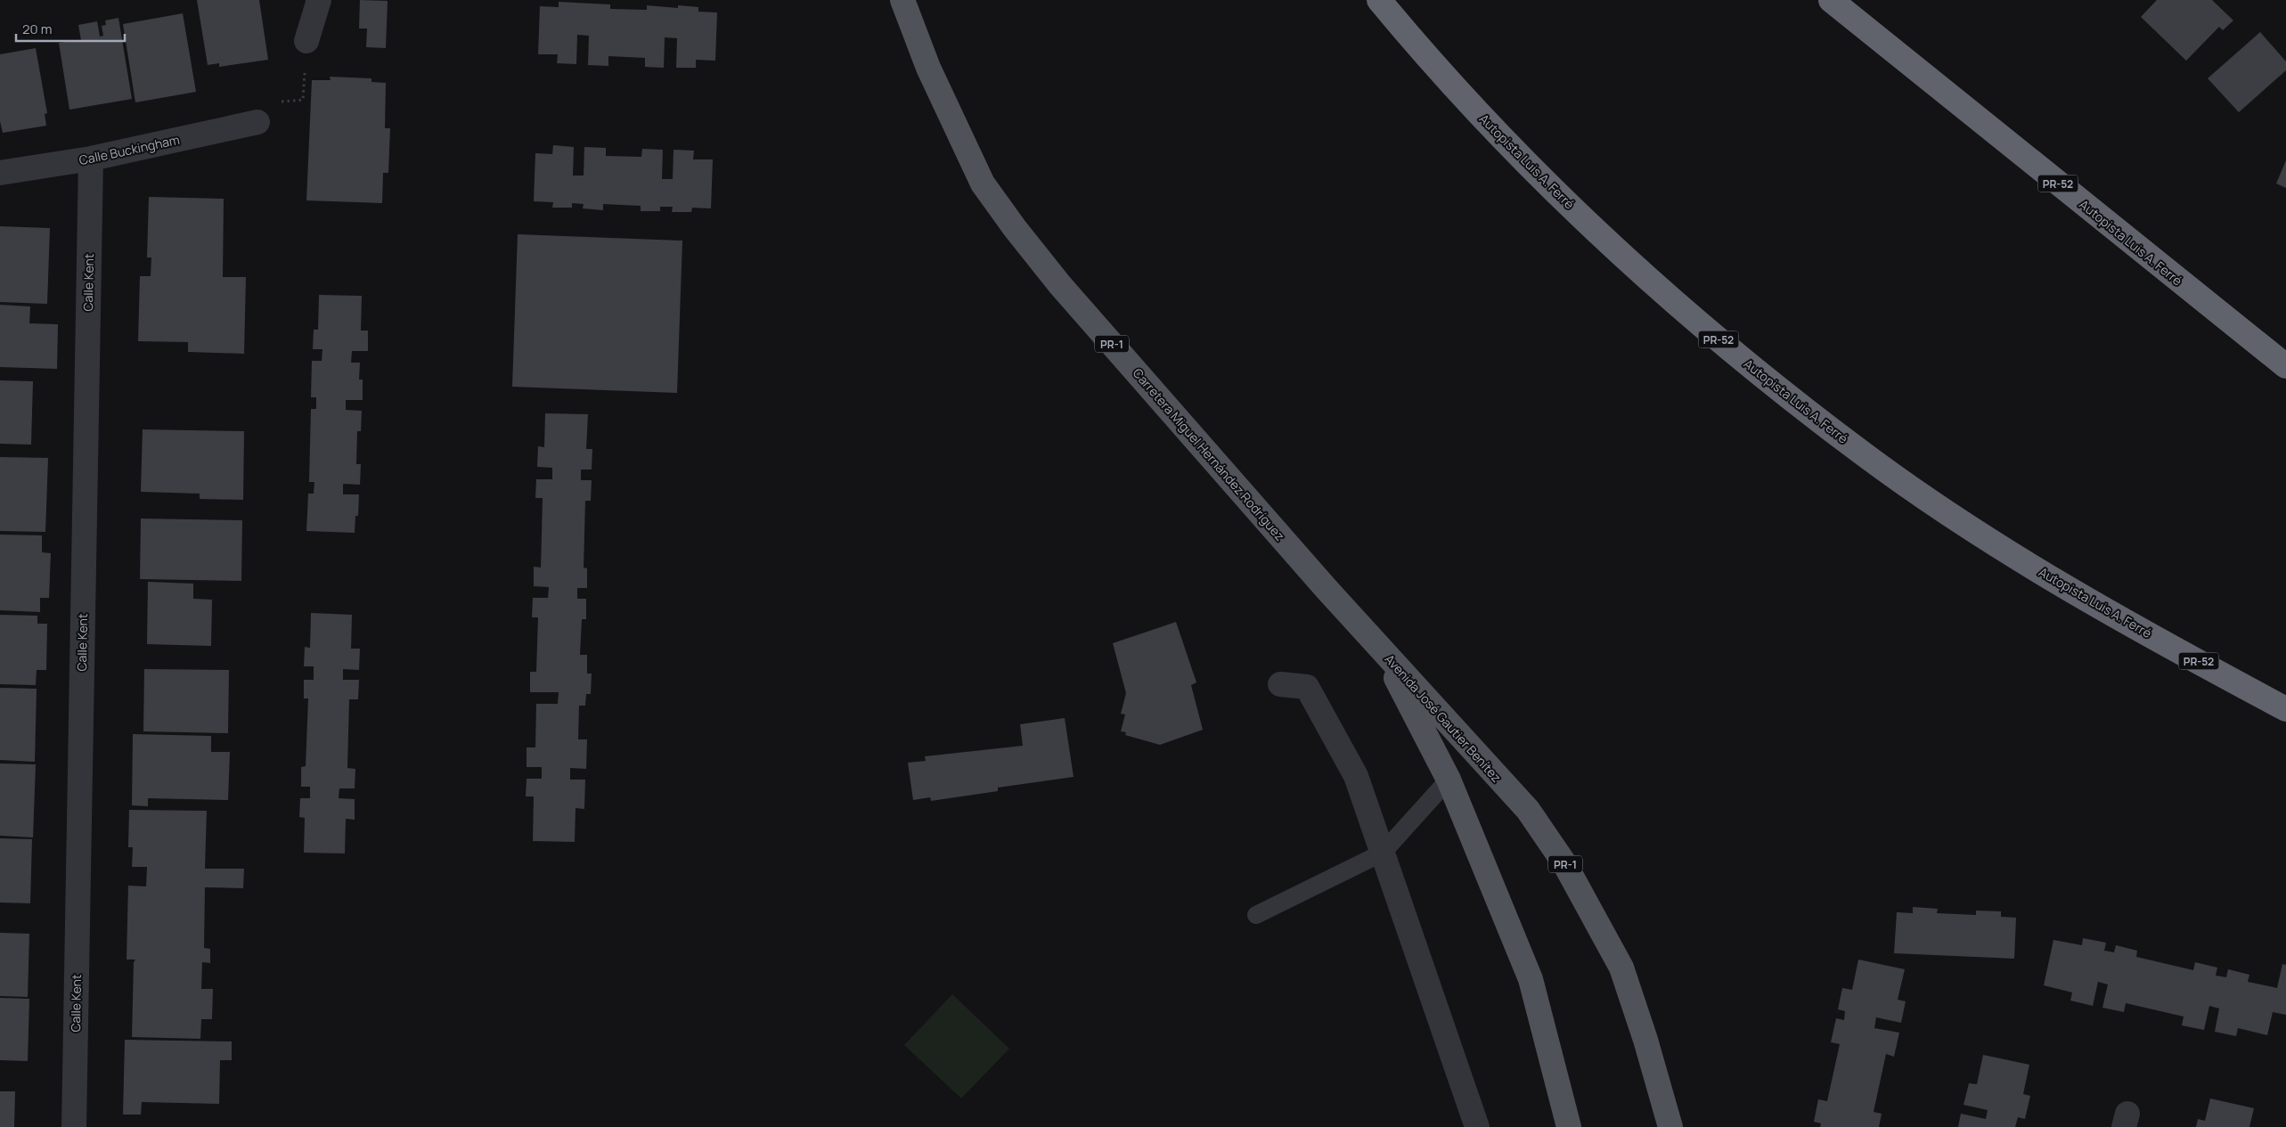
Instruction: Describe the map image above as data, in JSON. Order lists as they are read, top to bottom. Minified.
{"streets":{"highway":["Autopista Luis A. Ferré","PR-52"],"main road":["PR-1","Carretera Miguel Hernández Rodríguez","Avenida José Gautier Benítez"],"street":["Calle Buckingham","Calle Kent"]},"crossings":[["Calle Buckingham","Calle Kent"],["Carretera Miguel Hernández Rodríguez","Avenida José Gautier Benítez"]],"scale_bar":"20 m"}
